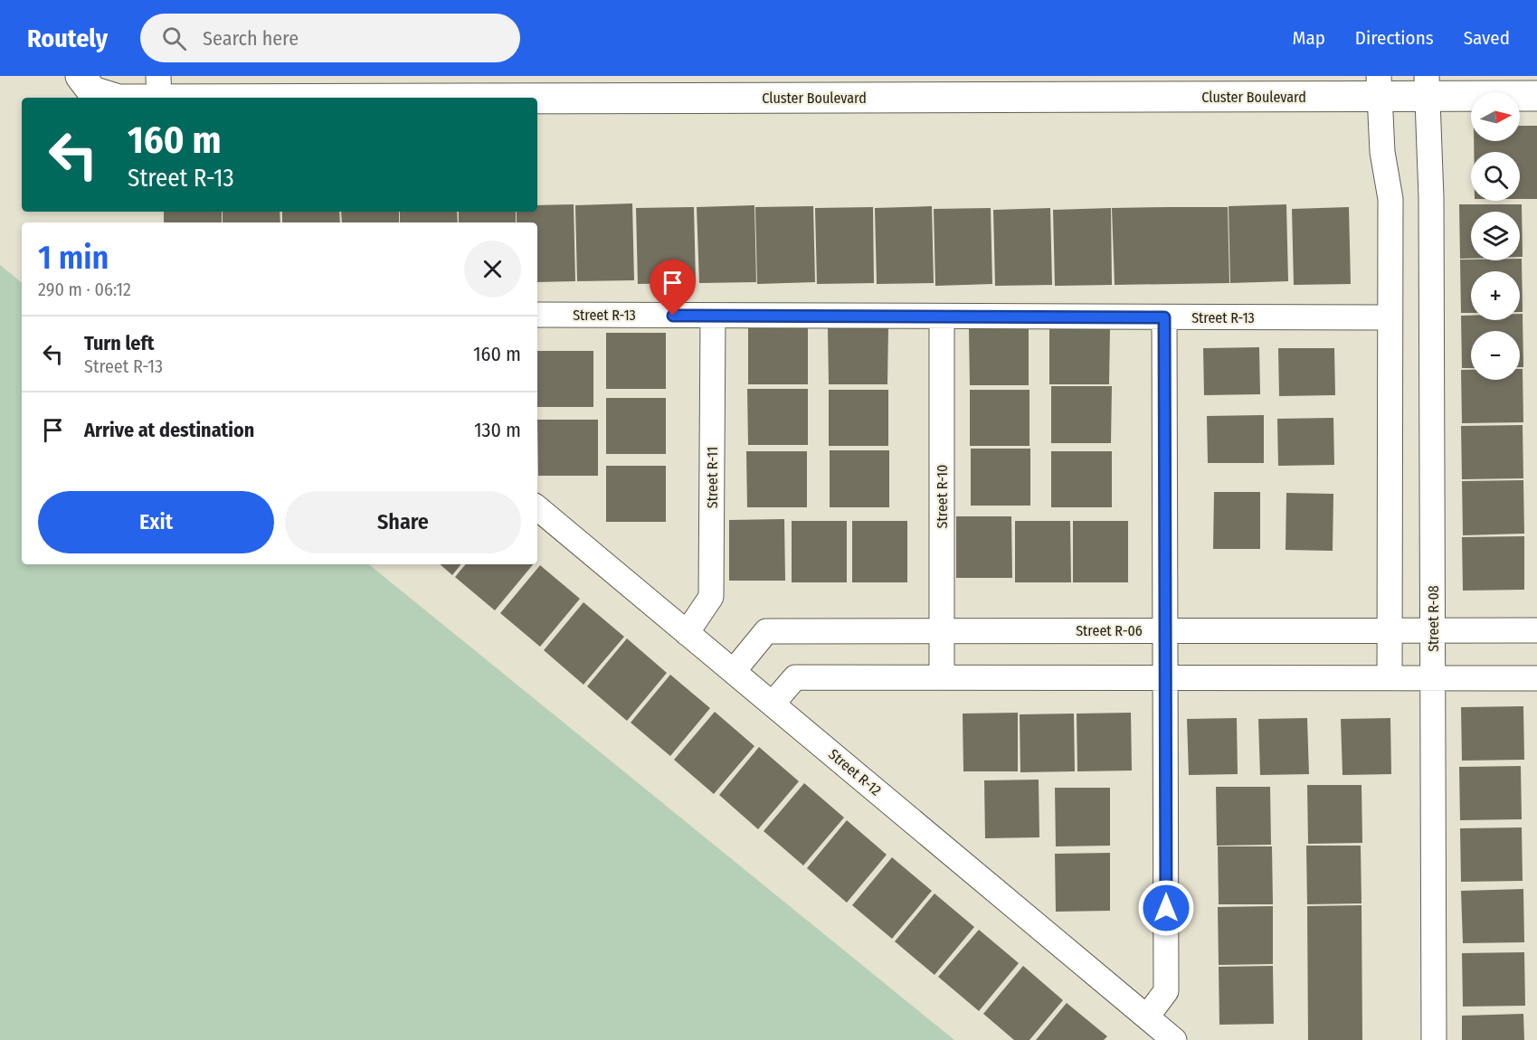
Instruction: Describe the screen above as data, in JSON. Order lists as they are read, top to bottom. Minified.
{"streets":{"street":["Cluster Boulevard","Street R-13","Street R-11","Street R-10","Street R-08","Street R-06","Street R-12"]},"crossings":[["Cluster Boulevard","Street R-08"],["Street R-13","Street R-11"],["Street R-13","Street R-10"],["Street R-11","Street R-12"],["Street R-10","Street R-06"],["Street R-08","Street R-06"],["Street R-06","Street R-12"]],"north":"right","page":{"header":"Routely","search":"Search here","nav":["Map","Directions","Saved"],"map_buttons":["+","−"],"turn":["160 m","Street R-13"],"heading":["1 min","290 m · 06:12"],"list":[{"name":"Turn left","note":"Street R-13","value":"160 m"},{"name":"Arrive at destination","value":"130 m"}],"buttons":["Exit","Share"]}}
